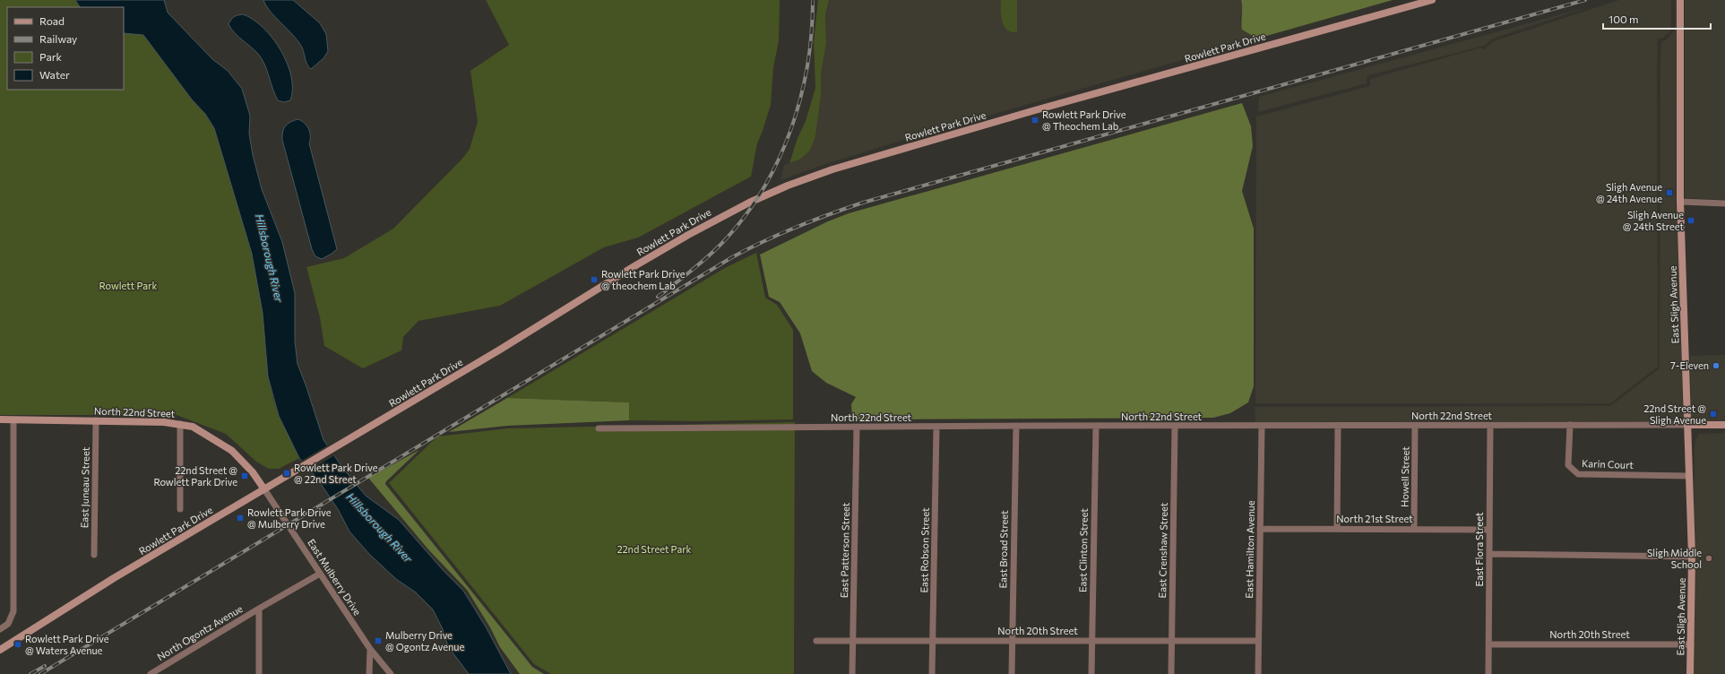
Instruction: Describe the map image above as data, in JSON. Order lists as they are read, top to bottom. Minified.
{"streets":{"street":["Rowlett Park Drive","East Sligh Avenue","North 22nd Street","Karin Court","Howell Street","East Juneau Street","North 21st Street","East Broad Street","East Hamilton Avenue","East Flora Street","East Patterson Street","East Robson Street","East Clinton Street","East Crenshaw Street","East Mulberry Drive","North 20th Street","North Ogontz Avenue"]},"crossings":[["Rowlett Park Drive","North 22nd Street"],["Rowlett Park Drive","East Mulberry Drive"],["East Sligh Avenue","North 22nd Street"],["East Sligh Avenue","Karin Court"],["East Sligh Avenue","North 20th Street"],["North 22nd Street","Karin Court"],["North 22nd Street","Howell Street"],["North 22nd Street","East Juneau Street"],["North 22nd Street","East Broad Street"],["North 22nd Street","East Hamilton Avenue"],["North 22nd Street","East Flora Street"],["North 22nd Street","East Patterson Street"],["North 22nd Street","East Robson Street"],["North 22nd Street","East Clinton Street"],["North 22nd Street","East Crenshaw Street"],["North 22nd Street","East Mulberry Drive"],["Howell Street","North 21st Street"],["North 21st Street","East Hamilton Avenue"],["North 21st Street","East Flora Street"],["East Broad Street","North 20th Street"],["East Hamilton Avenue","North 20th Street"],["East Flora Street","North 20th Street"],["East Patterson Street","North 20th Street"],["East Robson Street","North 20th Street"],["East Clinton Street","North 20th Street"],["East Crenshaw Street","North 20th Street"],["East Mulberry Drive","North Ogontz Avenue"]],"water":["Hillsborough River"],"parks":["Rowlett Park","22nd Street Park"],"places":{"transit":["Rowlett Park Drive @ Theochem Lab","Sligh Avenue @ 24th Avenue","Sligh Avenue @ 24th Street","Rowlett Park Drive @ theochem Lab","22nd Street @ Sligh Avenue","Rowlett Park Drive @ 22nd Street","22nd Street @ Rowlett Park Drive","Rowlett Park Drive @ Mulberry Drive","Mulberry Drive @ Ogontz Avenue","Rowlett Park Drive @ Waters Avenue"],"other":["7-Eleven","Sligh Middle School"]},"legend":["Road","Railway","Park","Water"],"scale_bar":"100 m"}
